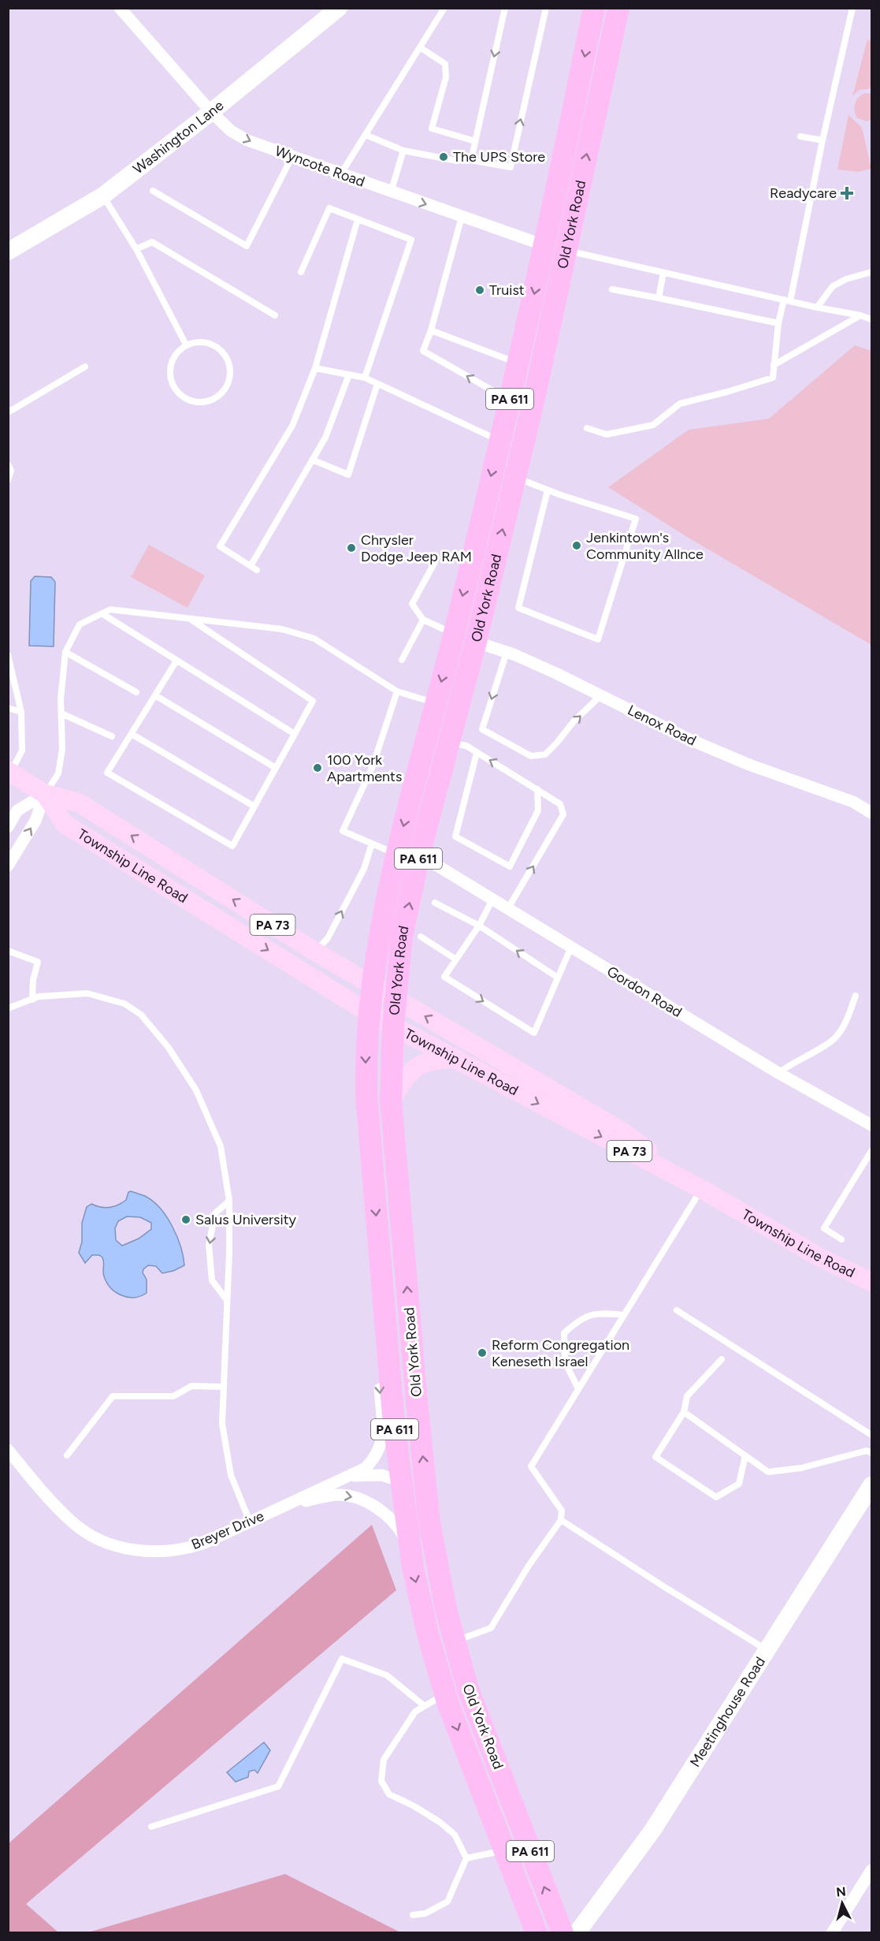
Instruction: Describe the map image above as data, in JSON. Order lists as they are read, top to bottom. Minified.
{"streets":{"highway":["Old York Road","PA 611"],"main road":["Township Line Road","PA 73"],"street":["Washington Lane","Wyncote Road","Lenox Road","Gordon Road","Breyer Drive","Meetinghouse Road"]},"crossings":[["Washington Lane","Wyncote Road"],["Wyncote Road","Old York Road"],["Old York Road","Lenox Road"],["Old York Road","Township Line Road"],["Old York Road","Gordon Road"],["Old York Road","Breyer Drive"]],"places":{"other":["The UPS Store","Truist","Jenkintown's Community Allnce","Chrysler Dodge Jeep RAM","100 York Apartments","Salus University","Reform Congregation Keneseth Israel"],"health":["Readycare"]},"north":"top"}
